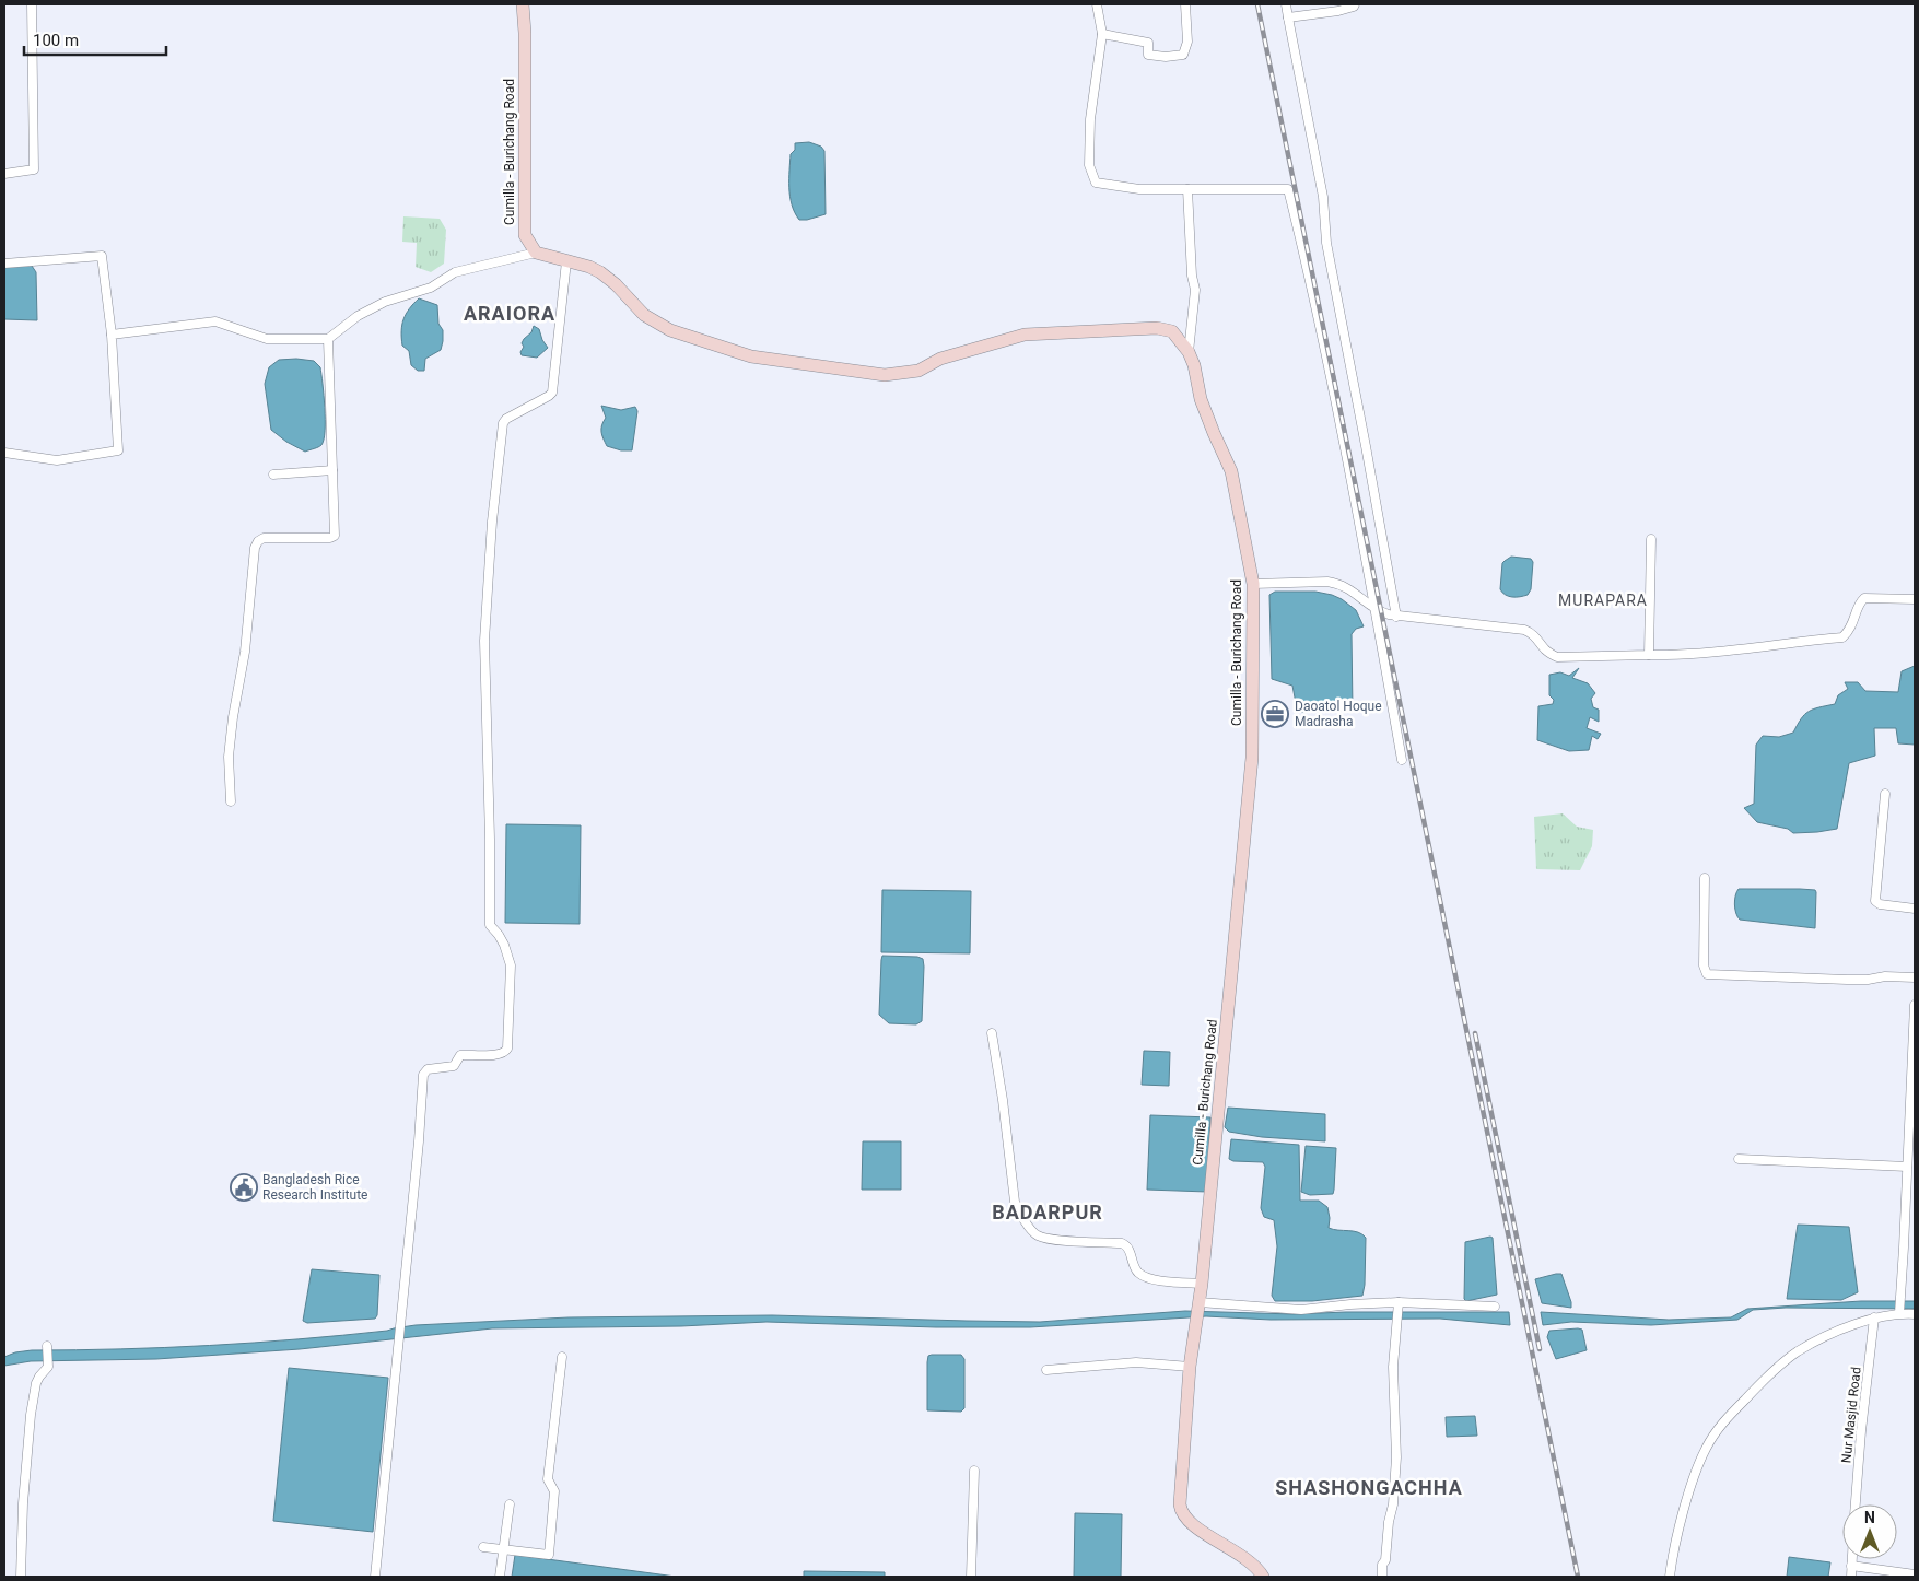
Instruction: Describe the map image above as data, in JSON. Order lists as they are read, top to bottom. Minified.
{"streets":{"main road":["Cumilla - Burichang Road"],"street":["Nur Masjid Road"]},"districts":["ARAIORA","MURAPARA","BADARPUR","SHASHONGACHHA"],"places":{"office":["Daoatol Hoque Madrasha"],"public building":["Bangladesh Rice Research Institute"]},"scale_bar":"100 m","north":"top"}
